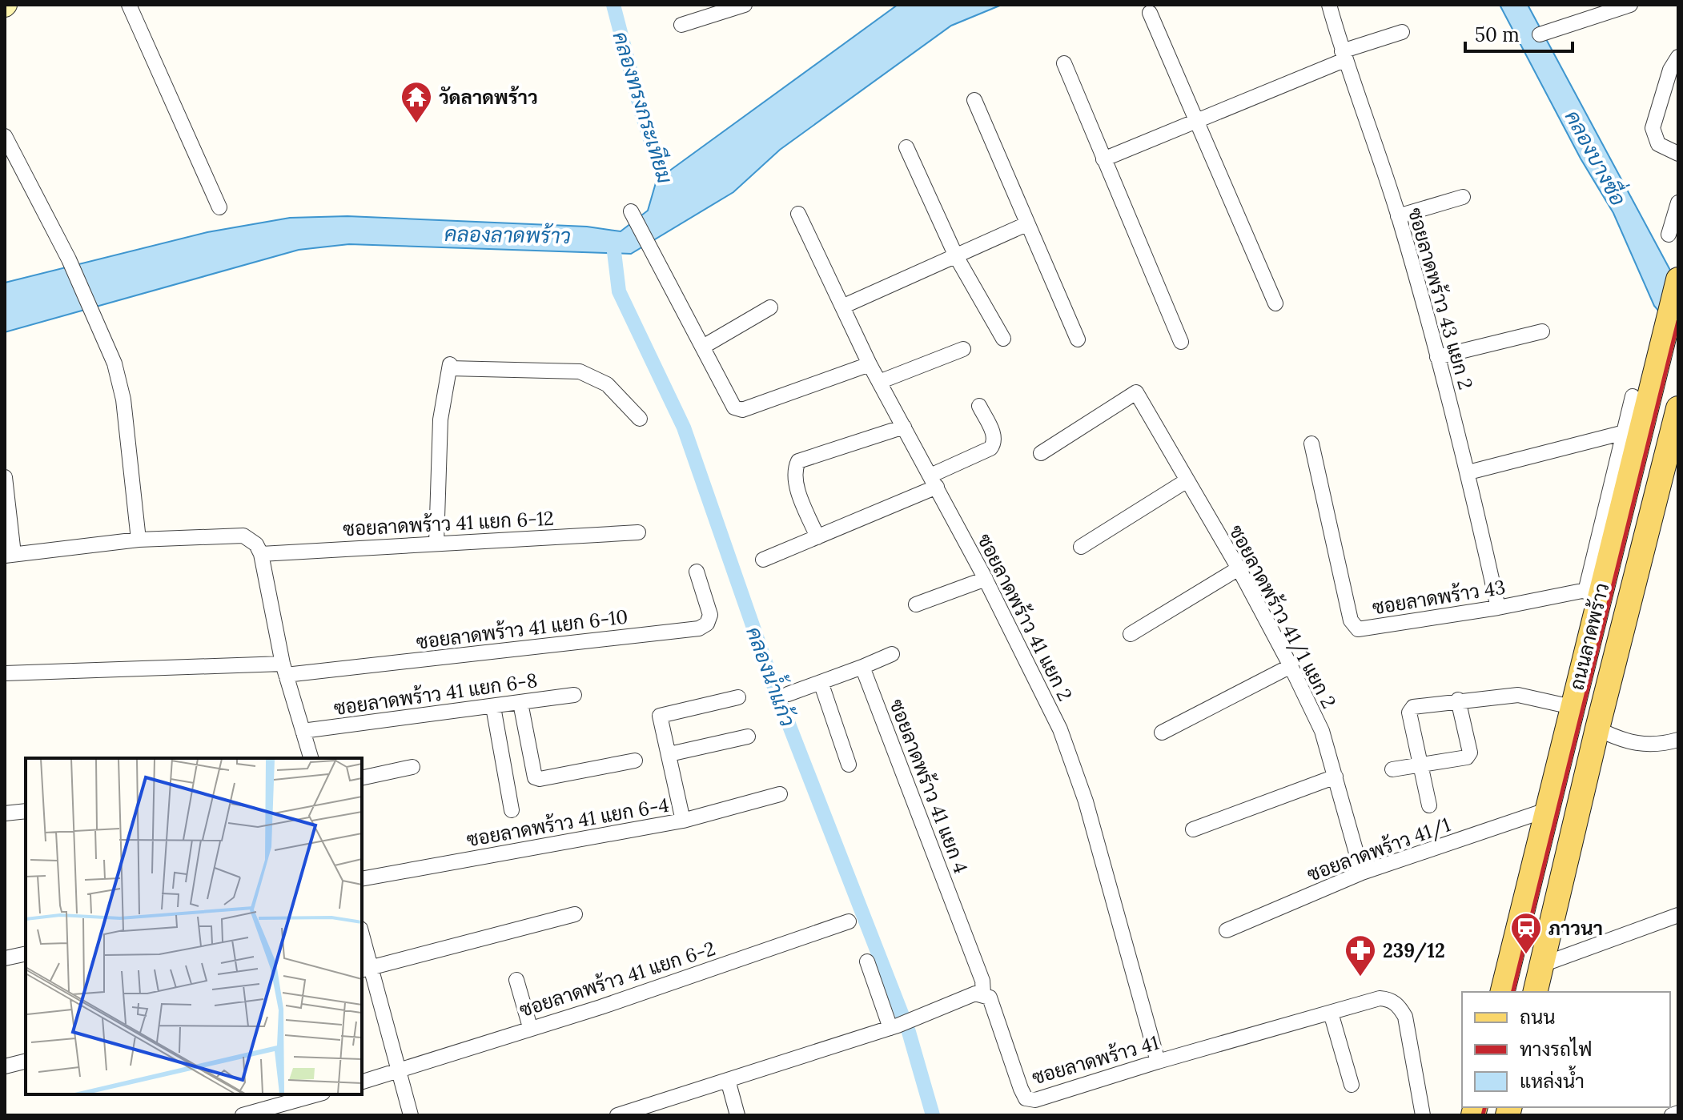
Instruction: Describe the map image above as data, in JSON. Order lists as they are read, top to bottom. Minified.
{"streets":{"main road":["ถนนลาดพร้าว"],"street":["ซอยลาดพร้าว 43 แยก 2","ซอยลาดพร้าว 41 แยก 6-12","ซอยลาดพร้าว 43","ซอยลาดพร้าว 41/1 แยก 2","ซอยลาดพร้าว 41 แยก 2","ซอยลาดพร้าว 41 แยก 6-10","ซอยลาดพร้าว 41 แยก 6-8","ซอยลาดพร้าว 41 แยก 4","ซอยลาดพร้าว 41 แยก 6-4","ซอยลาดพร้าว 41/1","ซอยลาดพร้าว 41 แยก 6-2","ซอยลาดพร้าว 41"]},"crossings":[["ซอยลาดพร้าว 43 แยก 2","ซอยลาดพร้าว 43"],["ซอยลาดพร้าว 43","ถนนลาดพร้าว"],["ซอยลาดพร้าว 41/1 แยก 2","ซอยลาดพร้าว 41/1"],["ซอยลาดพร้าว 41 แยก 2","ซอยลาดพร้าว 41"],["ถนนลาดพร้าว","ซอยลาดพร้าว 41/1"],["ซอยลาดพร้าว 41 แยก 4","ซอยลาดพร้าว 41"]],"water":["คลองทรงกระเทียม","คลองบางซื่อ","คลองลาดพร้าว","คลองน้ำแก้ว"],"places":{"temple":["วัดลาดพร้าว"],"station":["ภาวนา"],"pharmacy":["239/12"]},"legend":["ถนน","ทางรถไฟ","แหล่งน้ำ"],"scale_bar":"50 m"}
